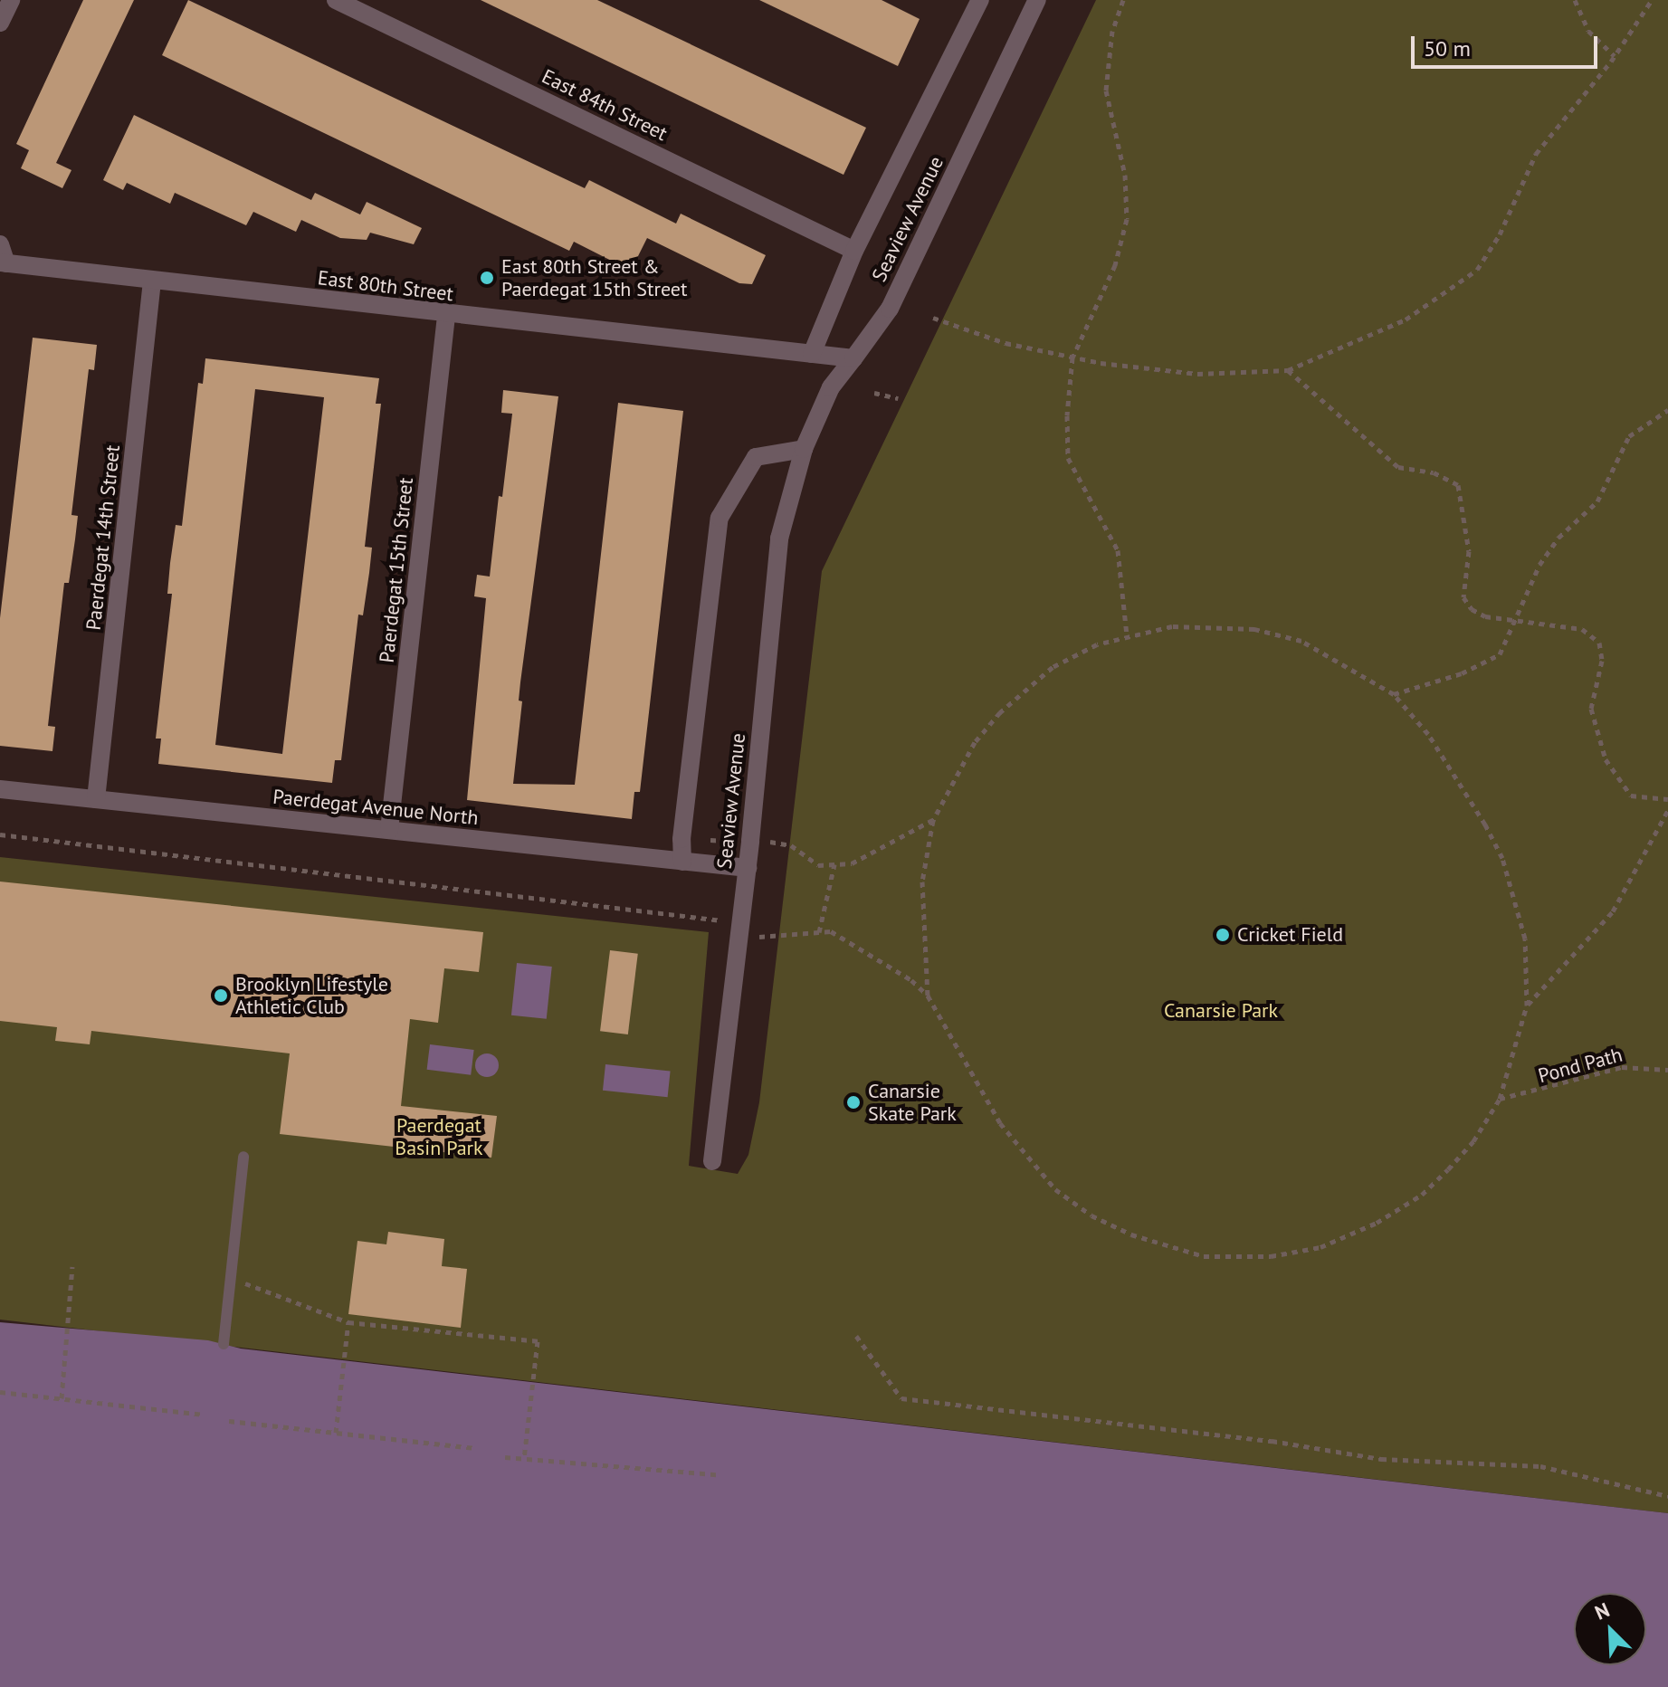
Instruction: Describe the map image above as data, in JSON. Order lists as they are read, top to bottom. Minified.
{"streets":{"street":["East 84th Street","Seaview Avenue","East 80th Street","Paerdegat 14th Street","Paerdegat 15th Street","Paerdegat Avenue North"],"path":["Pond Path"]},"crossings":[["East 84th Street","Seaview Avenue"],["Seaview Avenue","East 80th Street"],["Seaview Avenue","Paerdegat Avenue North"],["East 80th Street","Paerdegat 14th Street"],["East 80th Street","Paerdegat 15th Street"],["Paerdegat 14th Street","Paerdegat Avenue North"],["Paerdegat 15th Street","Paerdegat Avenue North"]],"parks":["Canarsie Park","Paerdegat Basin Park"],"places":["East 80th Street & Paerdegat 15th Street","Cricket Field","Brooklyn Lifestyle Athletic Club","Canarsie Skate Park"],"scale_bar":"50 m","north":"top left"}
